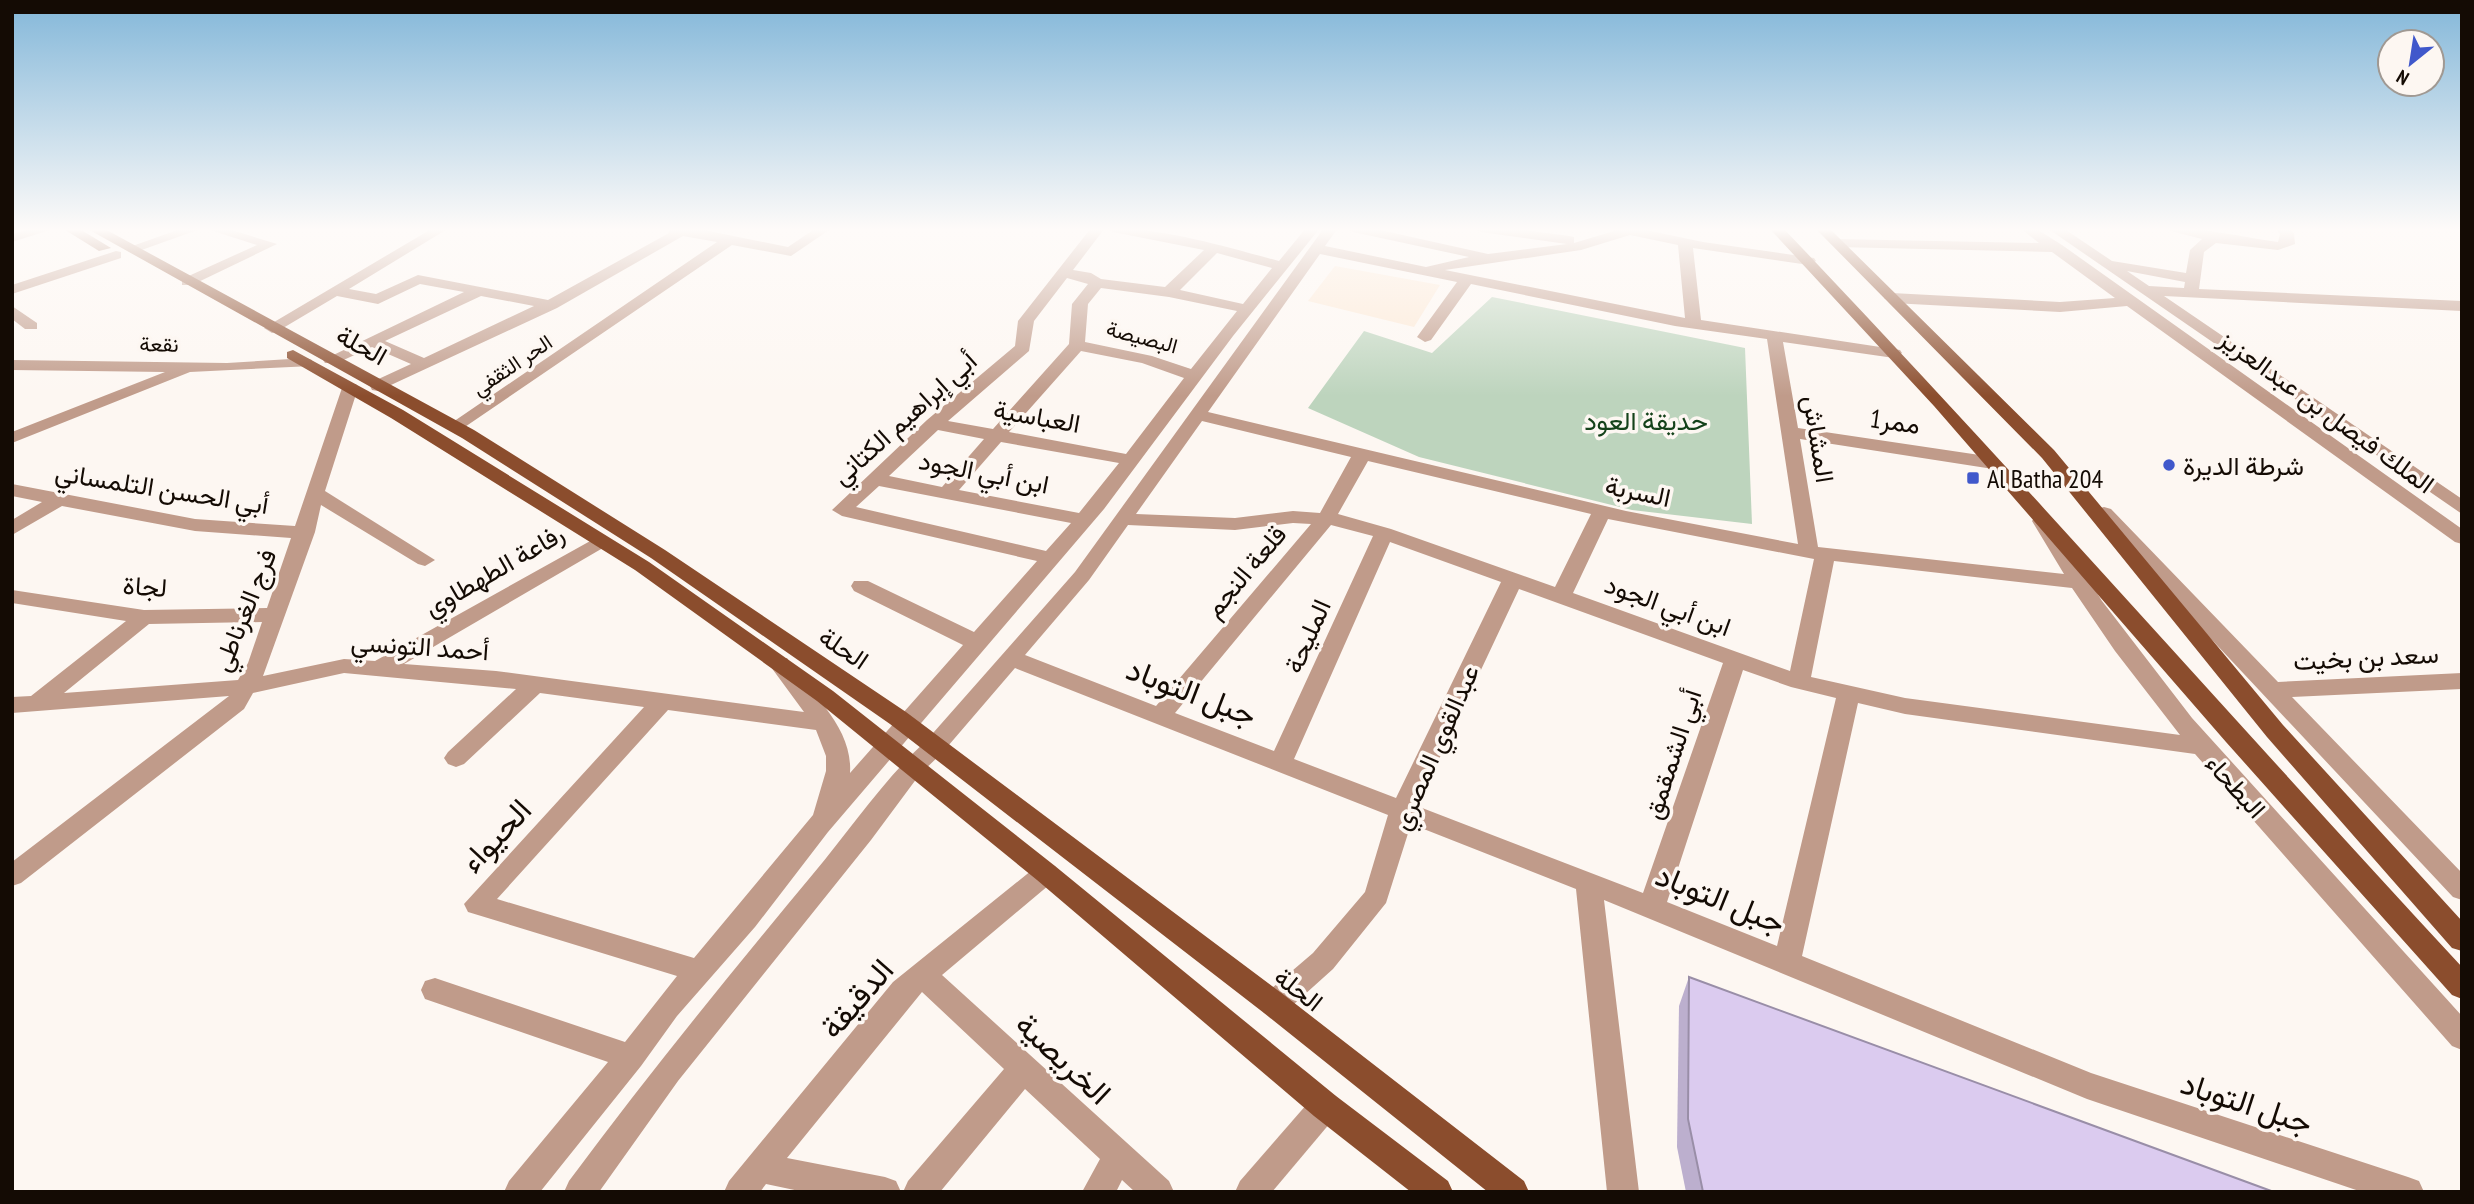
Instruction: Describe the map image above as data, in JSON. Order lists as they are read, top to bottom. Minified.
{"streets":{"main road":["الحلة","البطحاء"],"street":["البصيصة","نقعة","الحر الثقفي","الملك فيصل بن عبدالعزيز","العباسية","أبي إبراهيم الكتاني","ممر1","المشاش","ابن أبي الجود","أبي الحسن التلمساني","السربة","رفاعة الطهطاوي","قلعة النجم","لجاة","فرج الغرناطي","المليحة","أحمد التونسي","سعد بن بخيت","جبل التوباد","عبدالقوي المصري","أبي الشمقمق","الحيواء","الدقيقة","الخريصية"]},"crossings":[["البصيصة","العباسية"],["البصيصة","ابن أبي الجود"],["نقعة","الحلة"],["الحلة","الحر الثقفي"],["الحلة","رفاعة الطهطاوي"],["الحلة","فرج الغرناطي"],["الحلة","عبدالقوي المصري"],["الحلة","الدقيقة"],["العباسية","أبي إبراهيم الكتاني"],["أبي إبراهيم الكتاني","ابن أبي الجود"],["ممر1","المشاش"],["ممر1","البطحاء"],["المشاش","ابن أبي الجود"],["المشاش","السربة"],["ابن أبي الجود","قلعة النجم"],["ابن أبي الجود","المليحة"],["ابن أبي الجود","عبدالقوي المصري"],["ابن أبي الجود","أبي الشمقمق"],["ابن أبي الجود","البطحاء"],["أبي الحسن التلمساني","فرج الغرناطي"],["السربة","قلعة النجم"],["السربة","البطحاء"],["رفاعة الطهطاوي","أحمد التونسي"],["قلعة النجم","جبل التوباد"],["لجاة","فرج الغرناطي"],["فرج الغرناطي","أحمد التونسي"],["المليحة","جبل التوباد"],["أحمد التونسي","الحيواء"],["جبل التوباد","عبدالقوي المصري"],["جبل التوباد","أبي الشمقمق"],["الدقيقة","الخريصية"]],"parks":["حديقة العود"],"places":{"other":["شرطة الديرة"],"transit":["Al Batha 204"]},"north":"bottom left"}
